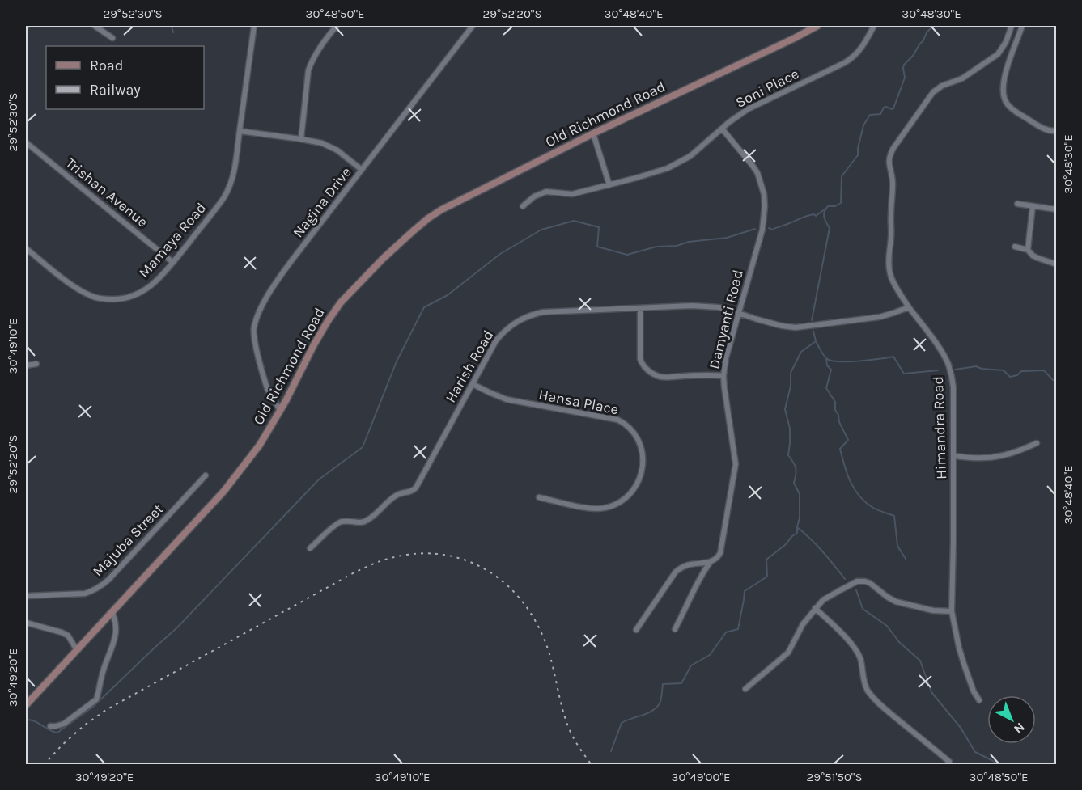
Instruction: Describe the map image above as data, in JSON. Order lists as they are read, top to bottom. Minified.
{"streets":{"street":["Soni Place","Old Richmond Road","Trishan Avenue","Nagina Drive","Mamaya Road","Damyanti Road","Harish Road","Hansa Place","Himandra Road","Majuba Street"]},"crossings":[["Soni Place","Damyanti Road"],["Old Richmond Road","Nagina Drive"],["Trishan Avenue","Mamaya Road"],["Damyanti Road","Harish Road"],["Harish Road","Hansa Place"]],"legend":["Road","Railway"],"north":"bottom right","coordinates":["29°52'30\"S","30°48'50\"E","29°52'20\"S","30°48'40\"E","30°48'30\"E","30°49'10\"E","30°49'20\"E","30°49'00\"E","29°51'50\"S"]}
